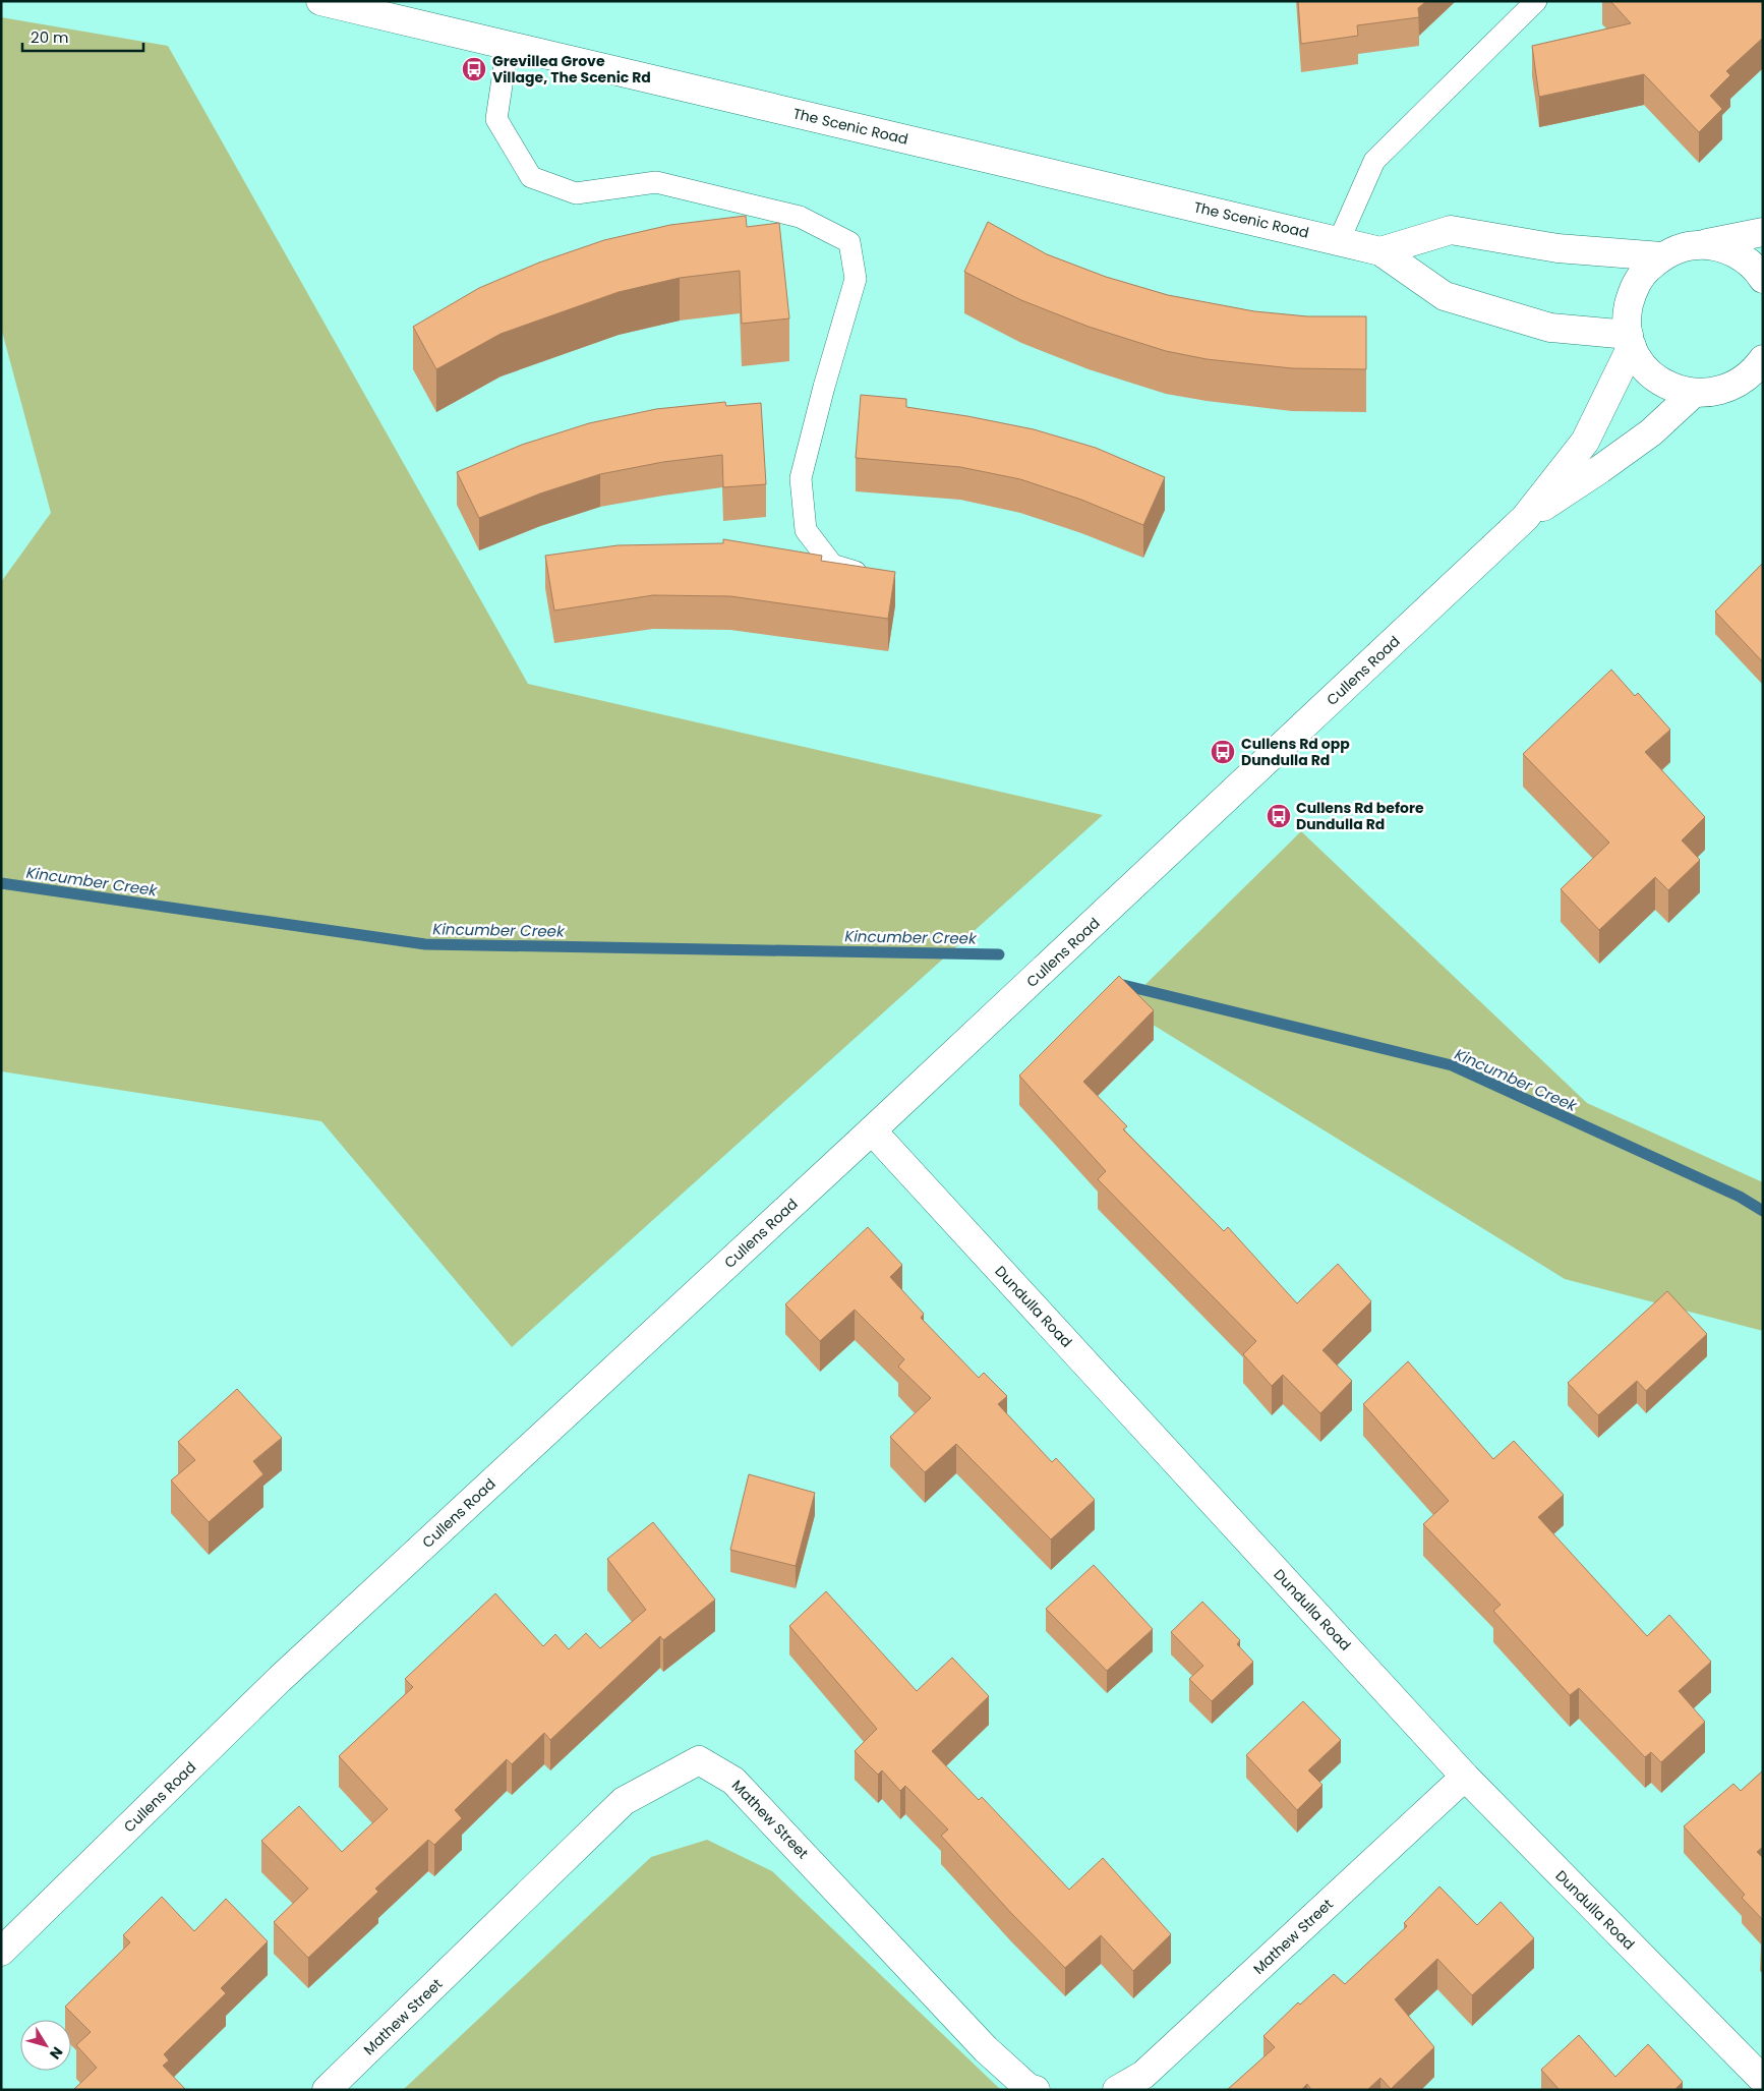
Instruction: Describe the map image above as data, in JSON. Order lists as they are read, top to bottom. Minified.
{"streets":{"main road":["The Scenic Road","Cullens Road","Dundulla Road","Mathew Street"]},"crossings":[["The Scenic Road","Cullens Road"],["Cullens Road","Dundulla Road"],["Dundulla Road","Mathew Street"]],"water":["Kincumber Creek"],"places":{"bus stop":["Grevillea Grove Village, The Scenic Rd","Cullens Rd opp Dundulla Rd","Cullens Rd before Dundulla Rd"]},"scale_bar":"20 m","north":"bottom right"}
